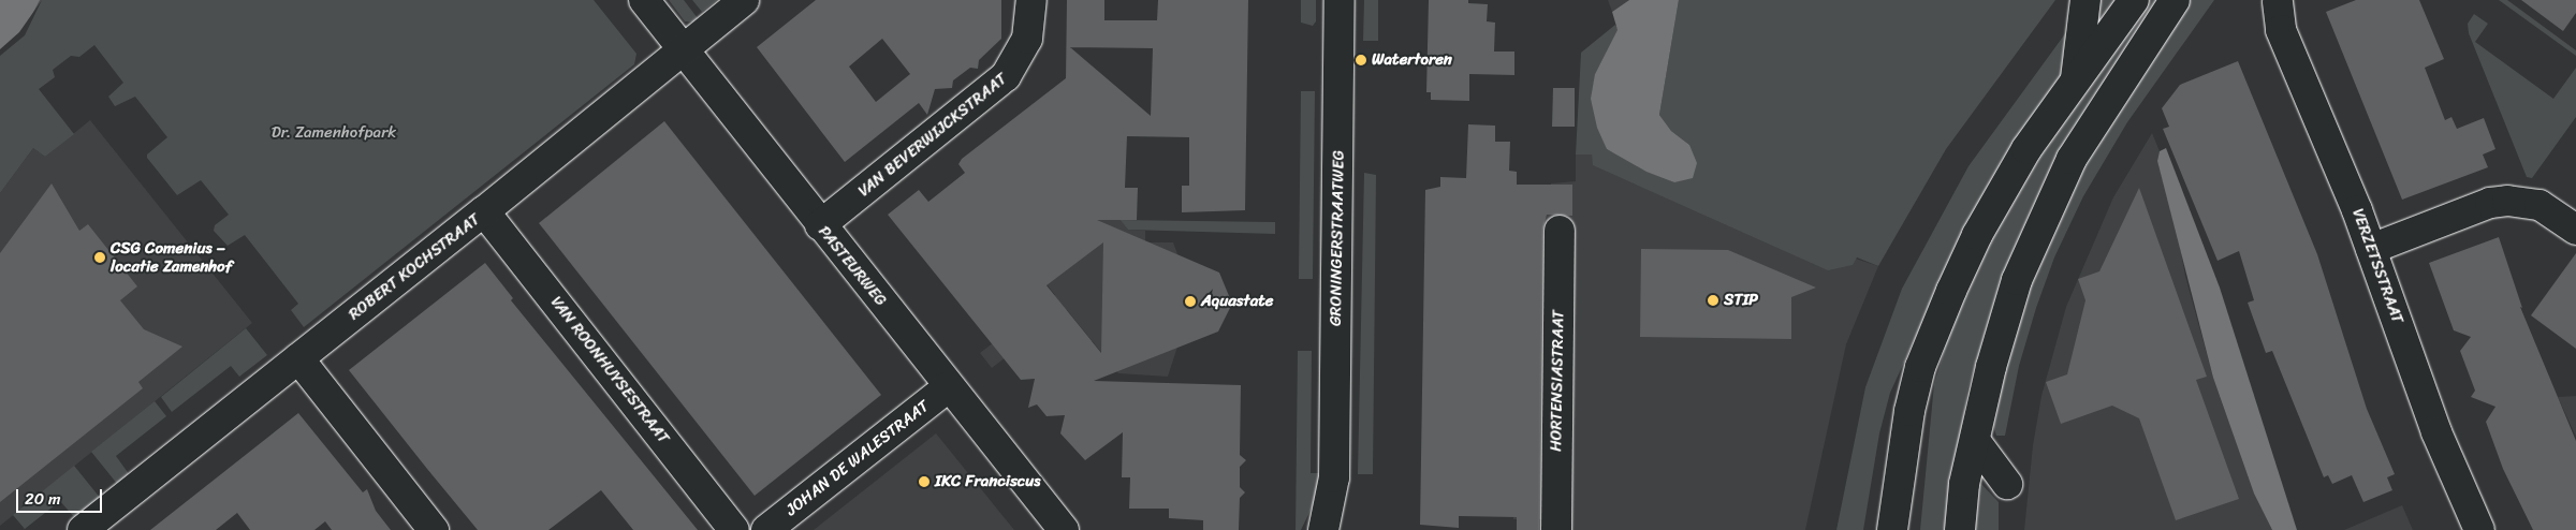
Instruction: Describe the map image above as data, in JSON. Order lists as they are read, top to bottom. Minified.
{"streets":{"street":["VAN BEVERWIJCKSTRAAT","GRONINGERSTRAATWEG","PASTEURWEG","VERZETSSTRAAT","ROBERT KOCHSTRAAT","VAN ROONHUYSESTRAAT","HORTENSIASTRAAT","JOHAN DE WALESTRAAT"]},"crossings":[["VAN BEVERWIJCKSTRAAT","PASTEURWEG"],["PASTEURWEG","ROBERT KOCHSTRAAT"],["PASTEURWEG","JOHAN DE WALESTRAAT"],["ROBERT KOCHSTRAAT","VAN ROONHUYSESTRAAT"]],"parks":["Dr. Zamenhofpark"],"places":["Watertoren","CSG Comenius – locatie Zamenhof","STIP","Aquastate","IKC Franciscus"],"scale_bar":"20 m"}
